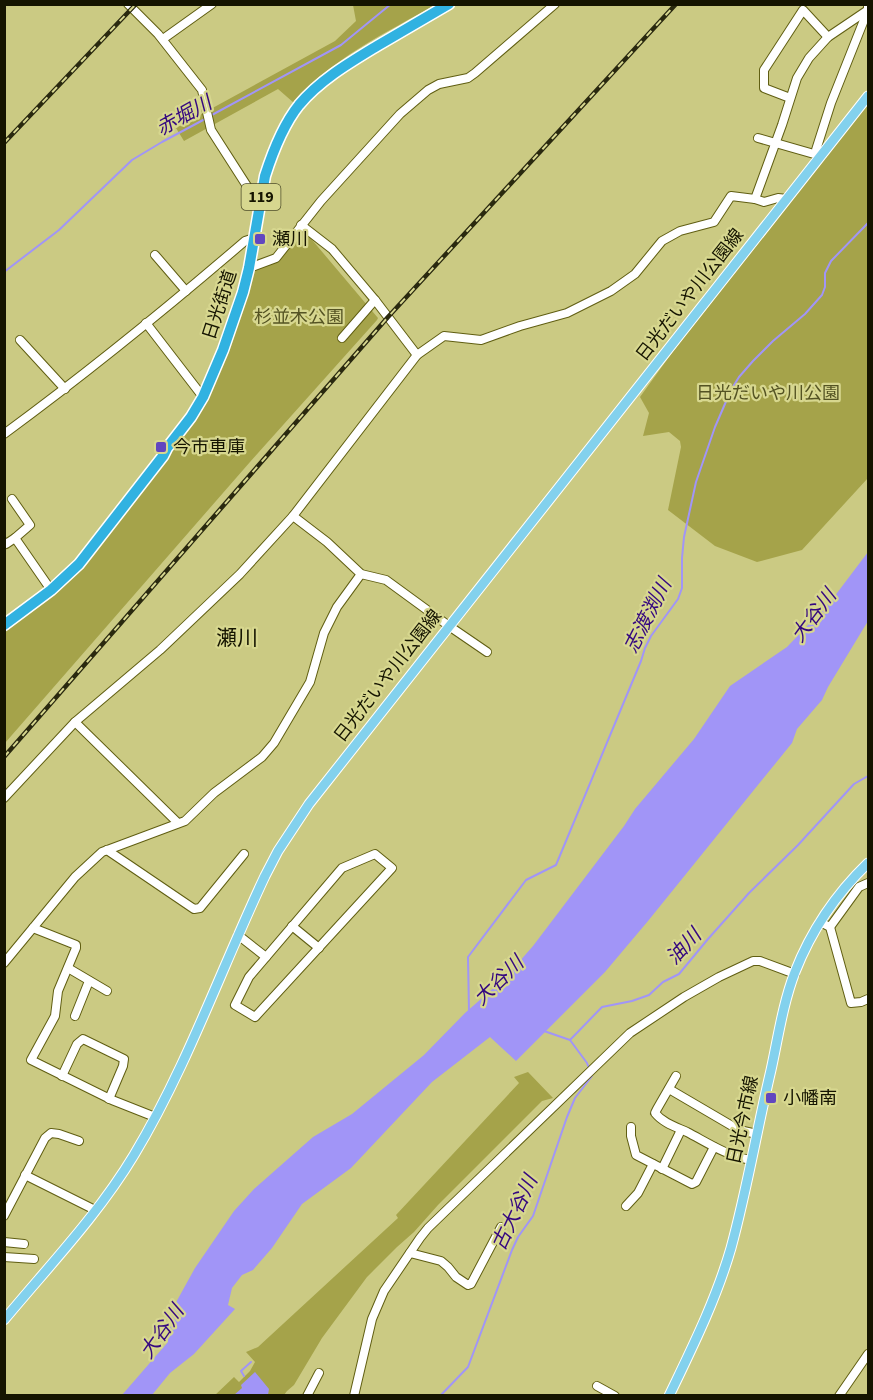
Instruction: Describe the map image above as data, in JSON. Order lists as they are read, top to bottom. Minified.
{"streets":{"highway":["119","日光街道"],"main road":["日光だいや川公園線","日光今市線"]},"districts":["瀬川"],"water":["赤堀川","志渡渕川","大谷川","油川","古大谷川"],"parks":["杉並木公園","日光だいや川公園"],"places":{"transit":["瀬川","今市車庫","小幡南"]}}
